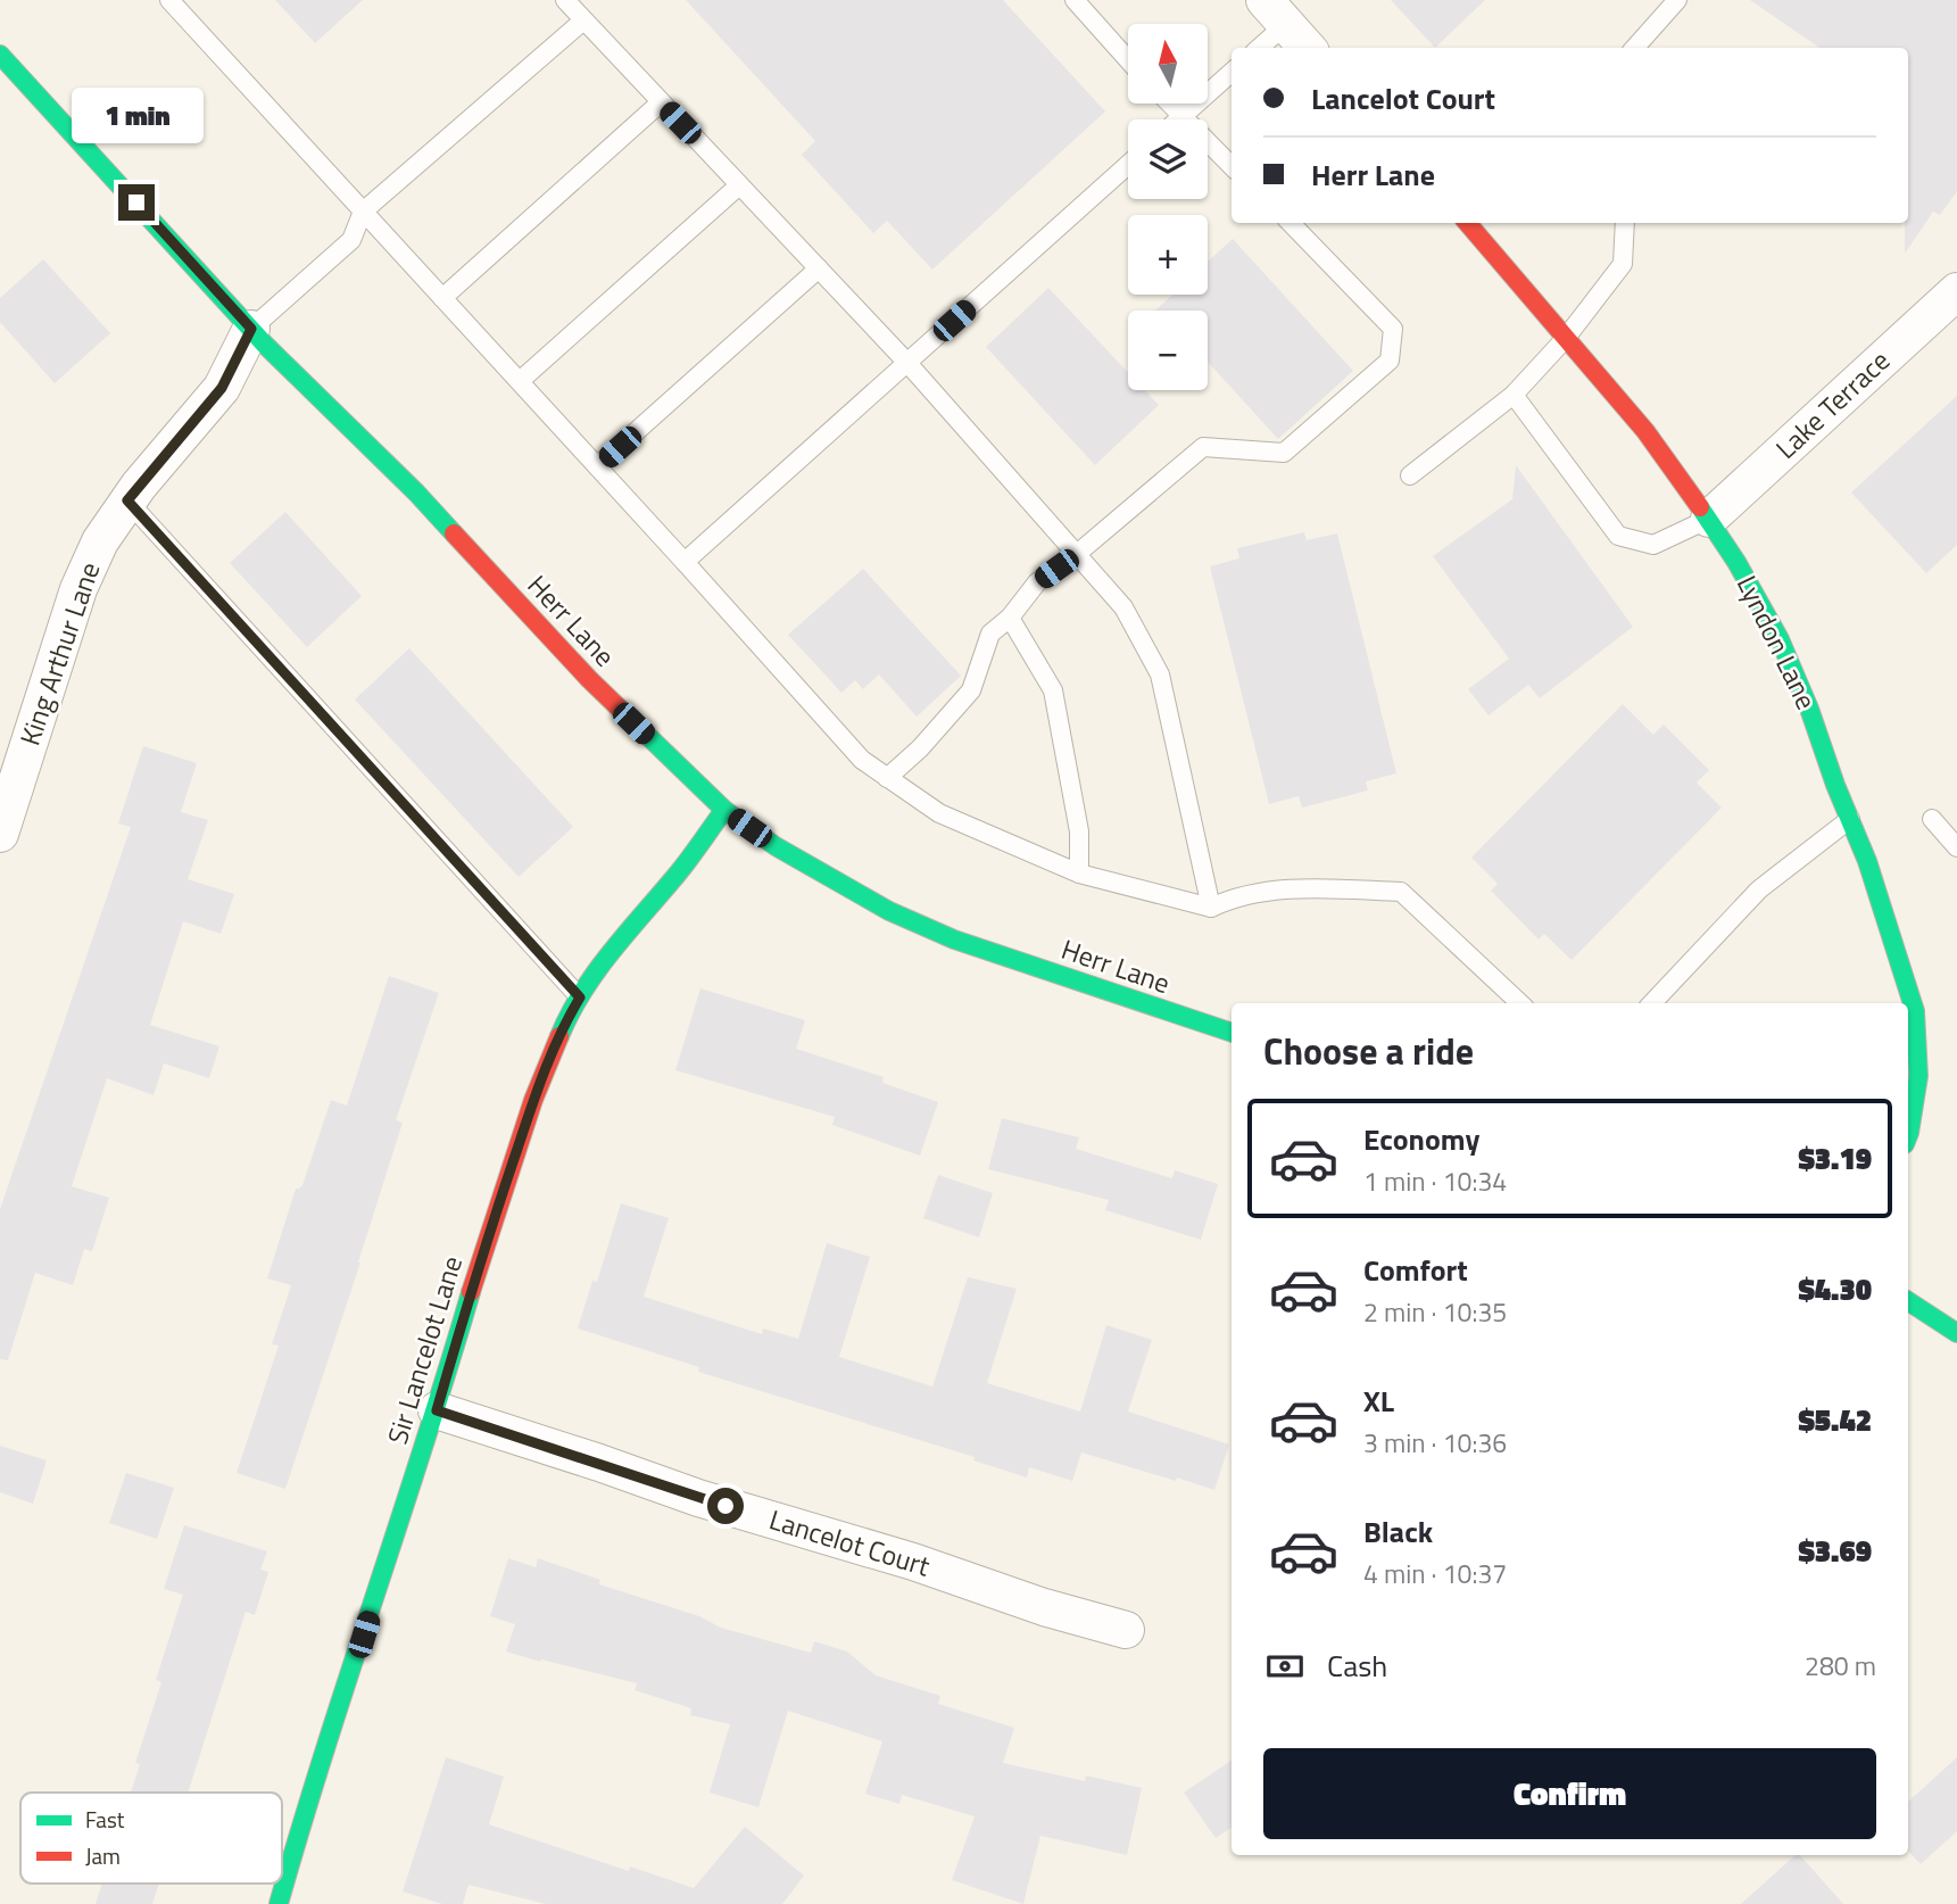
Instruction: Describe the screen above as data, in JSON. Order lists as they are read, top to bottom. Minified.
{"streets":{"street":["Lake Terrace","Herr Lane","Lyndon Lane","King Arthur Lane","Sir Lancelot Lane","Lancelot Court"]},"crossings":[["Lake Terrace","Lyndon Lane"],["Herr Lane","King Arthur Lane"],["Herr Lane","Sir Lancelot Lane"],["Sir Lancelot Lane","Lancelot Court"]],"legend":["Fast","Jam"],"north":"top","page":{"map_buttons":["+","−"],"banner":["Lancelot Court","Herr Lane"],"bubble":"1 min","heading":"Choose a ride","list":[{"name":"Economy","note":"1 min · 10:34","value":"$3.19"},{"name":"Comfort","note":"2 min · 10:35","value":"$4.30"},{"name":"XL","note":"3 min · 10:36","value":"$5.42"},{"name":"Black","note":"4 min · 10:37","value":"$3.69"}],"pay":["Cash","280 m"],"buttons":"Confirm"}}
